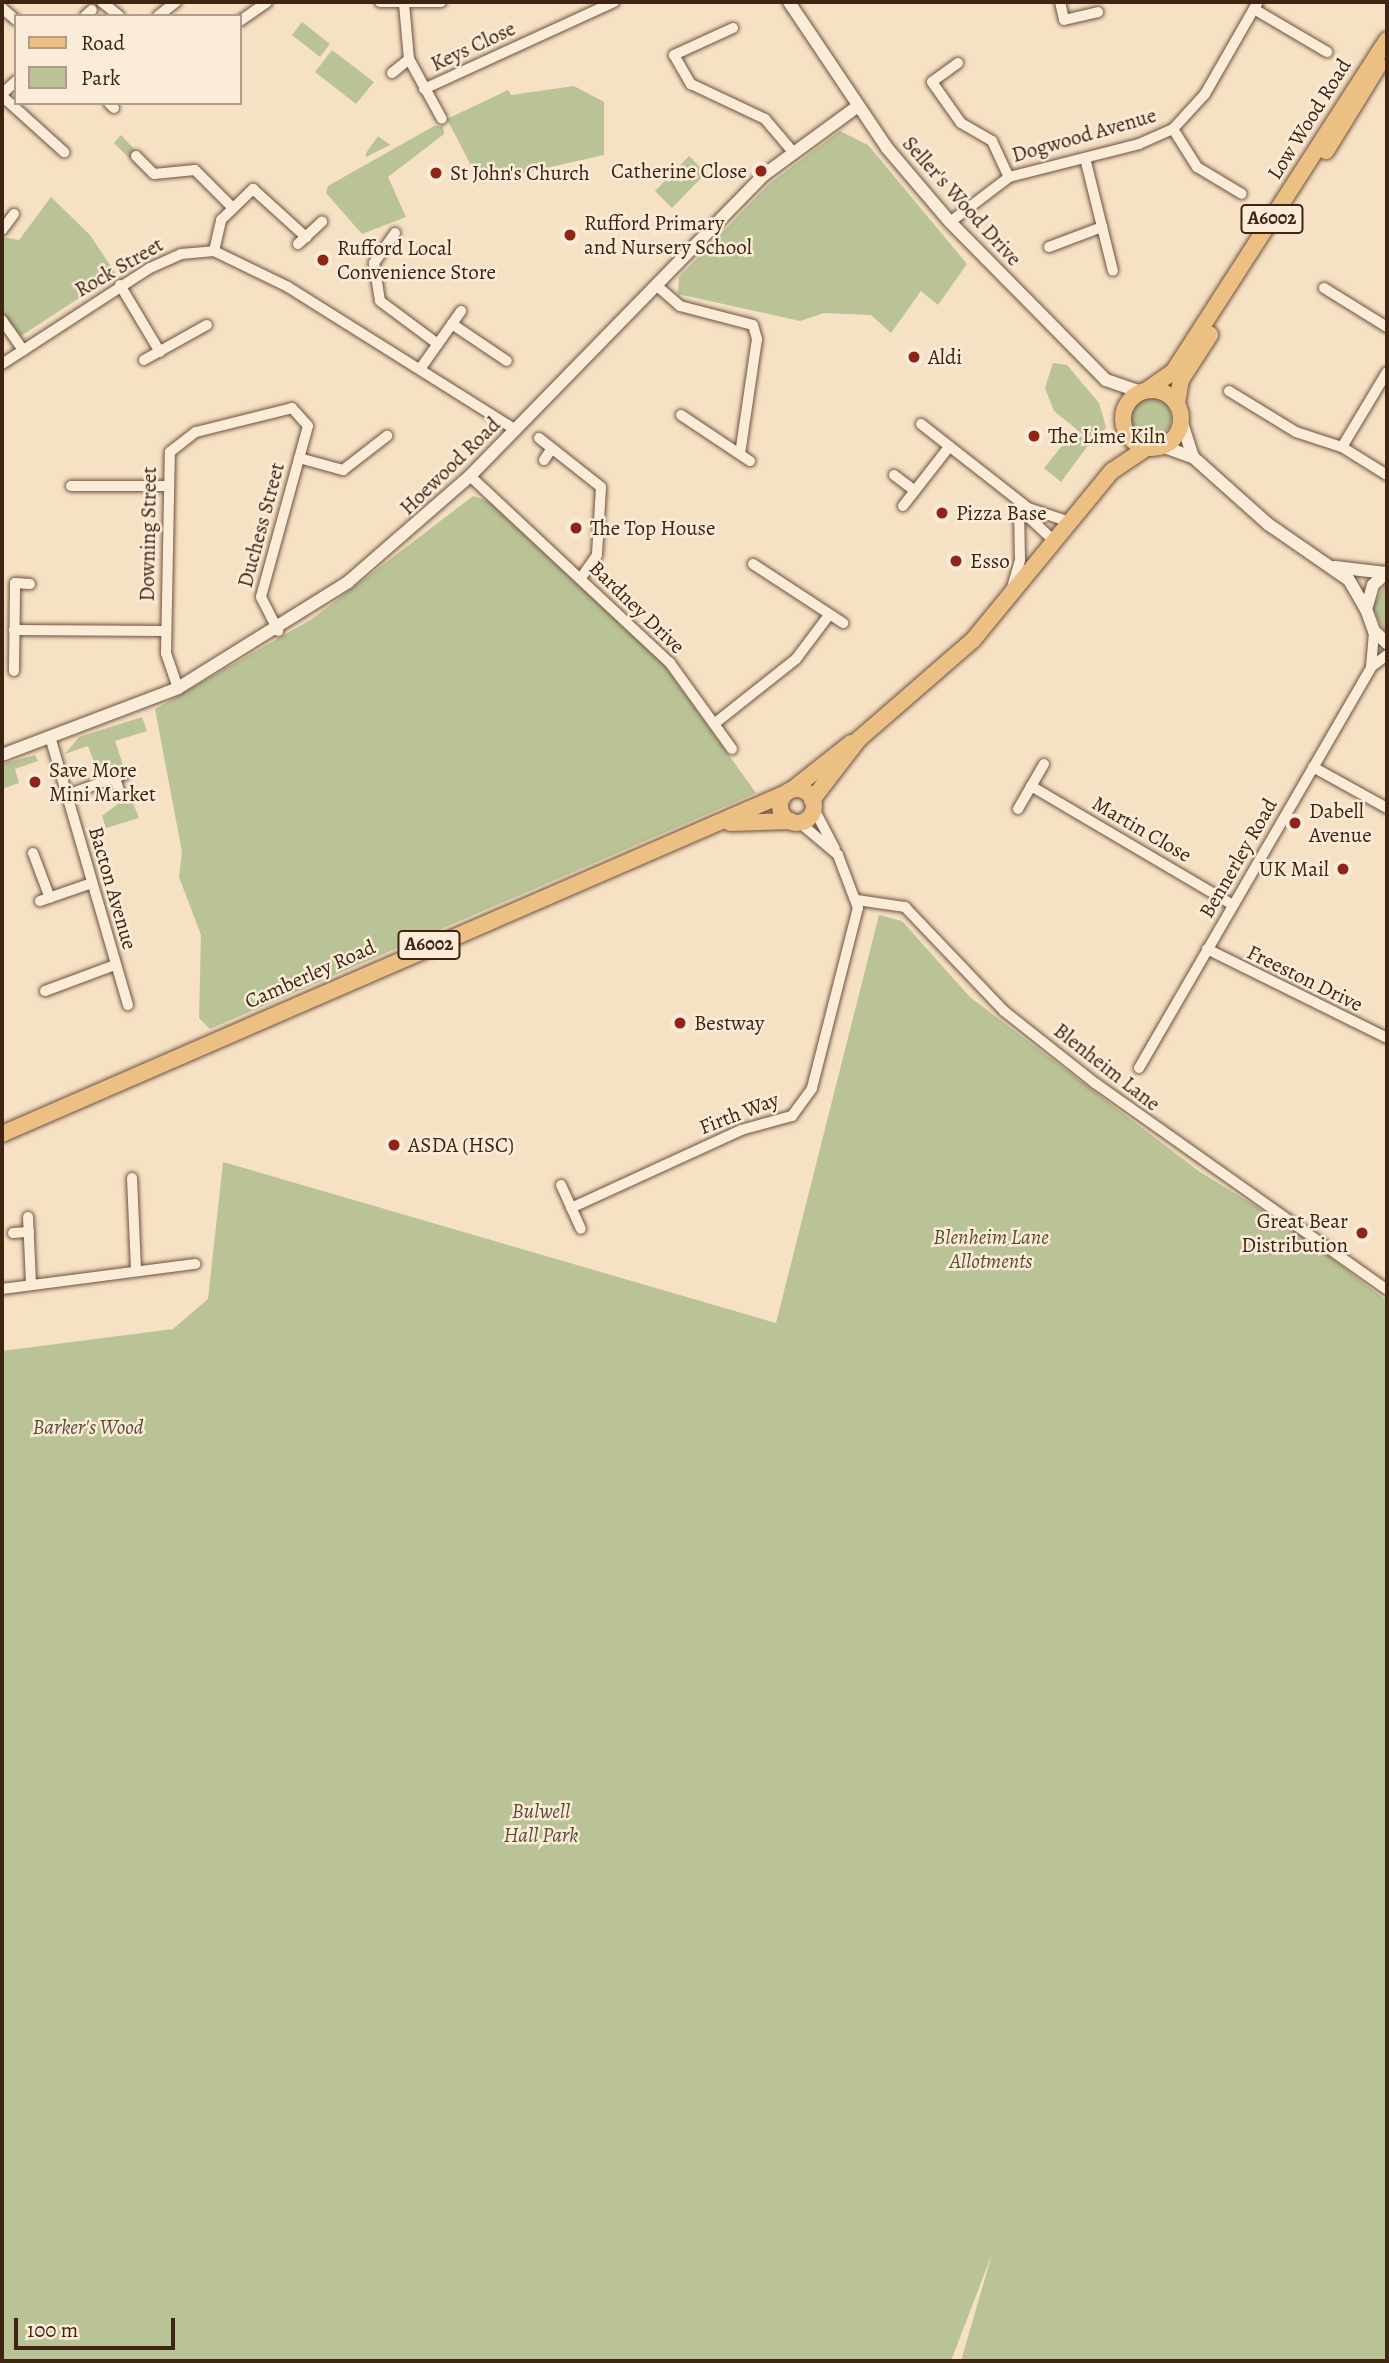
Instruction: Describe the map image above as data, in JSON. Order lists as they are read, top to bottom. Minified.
{"streets":{"main road":["Low Wood Road","A6002","Camberley Road"],"street":["Keys Close","Dogwood Avenue","Seller's Wood Drive","Rock Street","Hoewood Road","Duchess Street","Downing Street","Bardney Drive","Martin Close","Bennerley Road","Bacton Avenue","Freeston Drive","Blenheim Lane","Firth Way"]},"crossings":[["Low Wood Road","Seller's Wood Drive"],["Low Wood Road","Camberley Road"],["Dogwood Avenue","Seller's Wood Drive"],["Seller's Wood Drive","Hoewood Road"],["Seller's Wood Drive","Camberley Road"],["Hoewood Road","Duchess Street"],["Hoewood Road","Downing Street"],["Hoewood Road","Bardney Drive"],["Hoewood Road","Bacton Avenue"],["Duchess Street","Downing Street"],["Martin Close","Bennerley Road"],["Bennerley Road","Freeston Drive"],["Blenheim Lane","Firth Way"]],"parks":["Blenheim Lane Allotments","Barker's Wood","Bulwell Hall Park"],"places":["Catherine Close","St John's Church","Rufford Primary and Nursery School","Rufford Local Convenience Store","Aldi","The Lime Kiln","Pizza Base","The Top House","Esso","Save More Mini Market","Dabell Avenue","UK Mail","Bestway","ASDA (HSC)","Great Bear Distribution"],"legend":["Road","Park"],"scale_bar":"100 m"}
